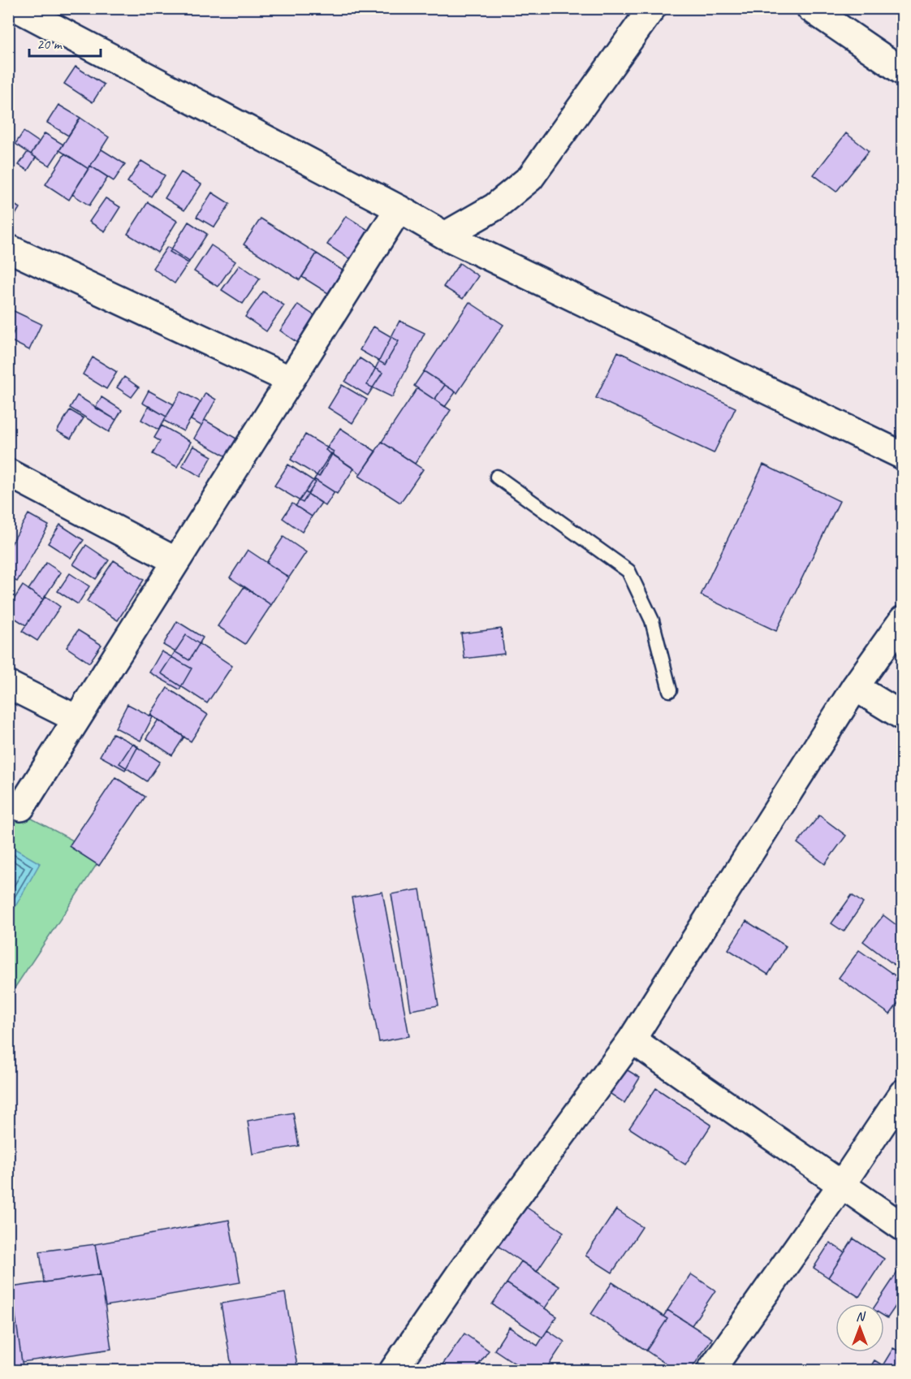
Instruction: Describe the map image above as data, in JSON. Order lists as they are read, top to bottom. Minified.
{"scale_bar":"20 m","north":"top"}
